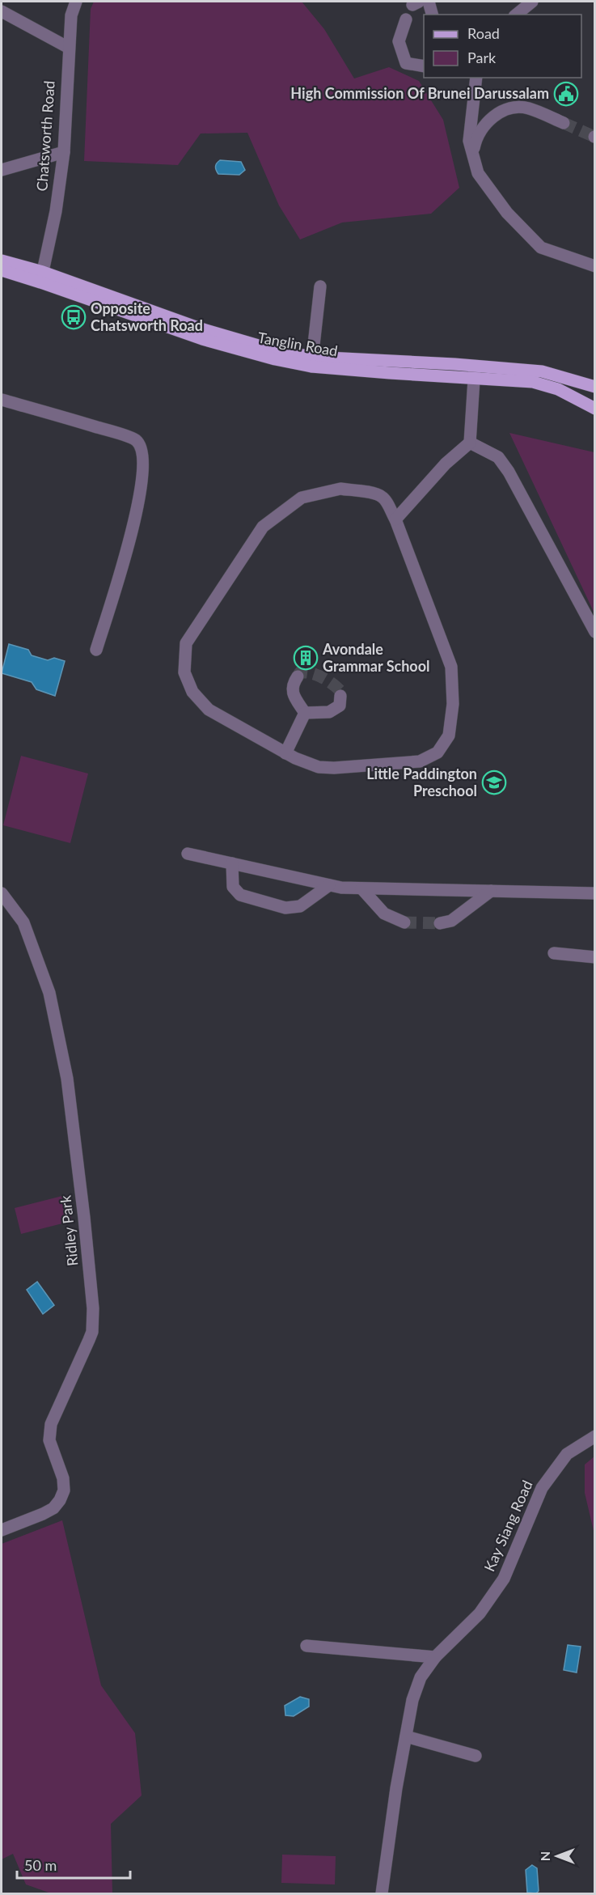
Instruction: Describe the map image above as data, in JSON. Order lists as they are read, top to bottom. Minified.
{"streets":{"main road":["Tanglin Road"],"street":["Chatsworth Road","Ridley Park","Kay Siang Road"]},"crossings":[["Chatsworth Road","Tanglin Road"]],"places":{"public building":["High Commission Of Brunei Darussalam"],"bus stop":["Opposite Chatsworth Road"],"building":["Avondale Grammar School"],"school or university":["Little Paddington Preschool"]},"legend":["Road","Park"],"scale_bar":"50 m","north":"left"}
